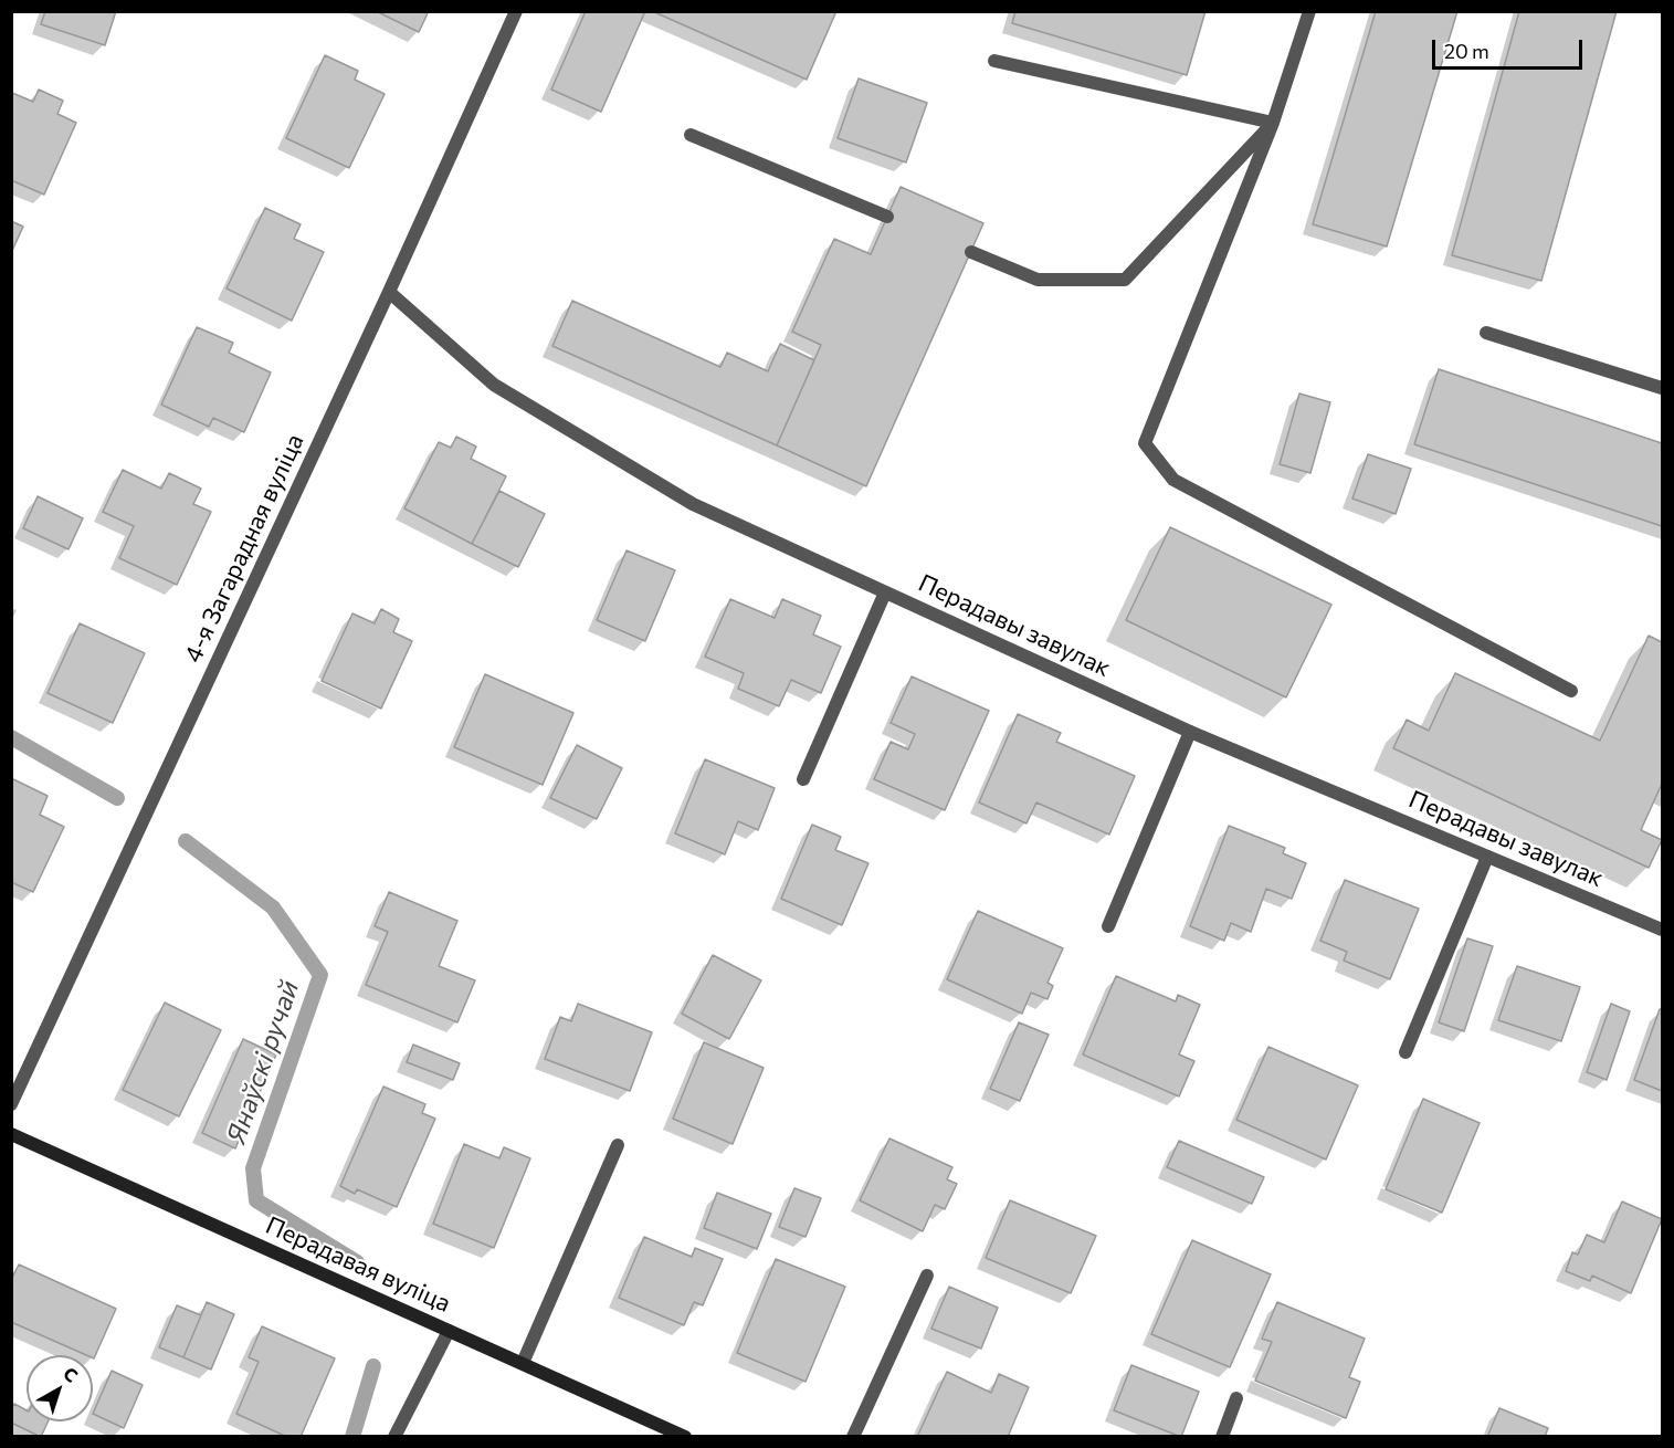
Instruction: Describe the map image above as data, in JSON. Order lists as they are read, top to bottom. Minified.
{"streets":{"street":["4-я Загарадная вуліца","Перадавы завулак","Перадавая вуліца"]},"crossings":[["4-я Загарадная вуліца","Перадавы завулак"]],"water":["Янаўскі ручай"],"scale_bar":"20 m","north":"top right"}
